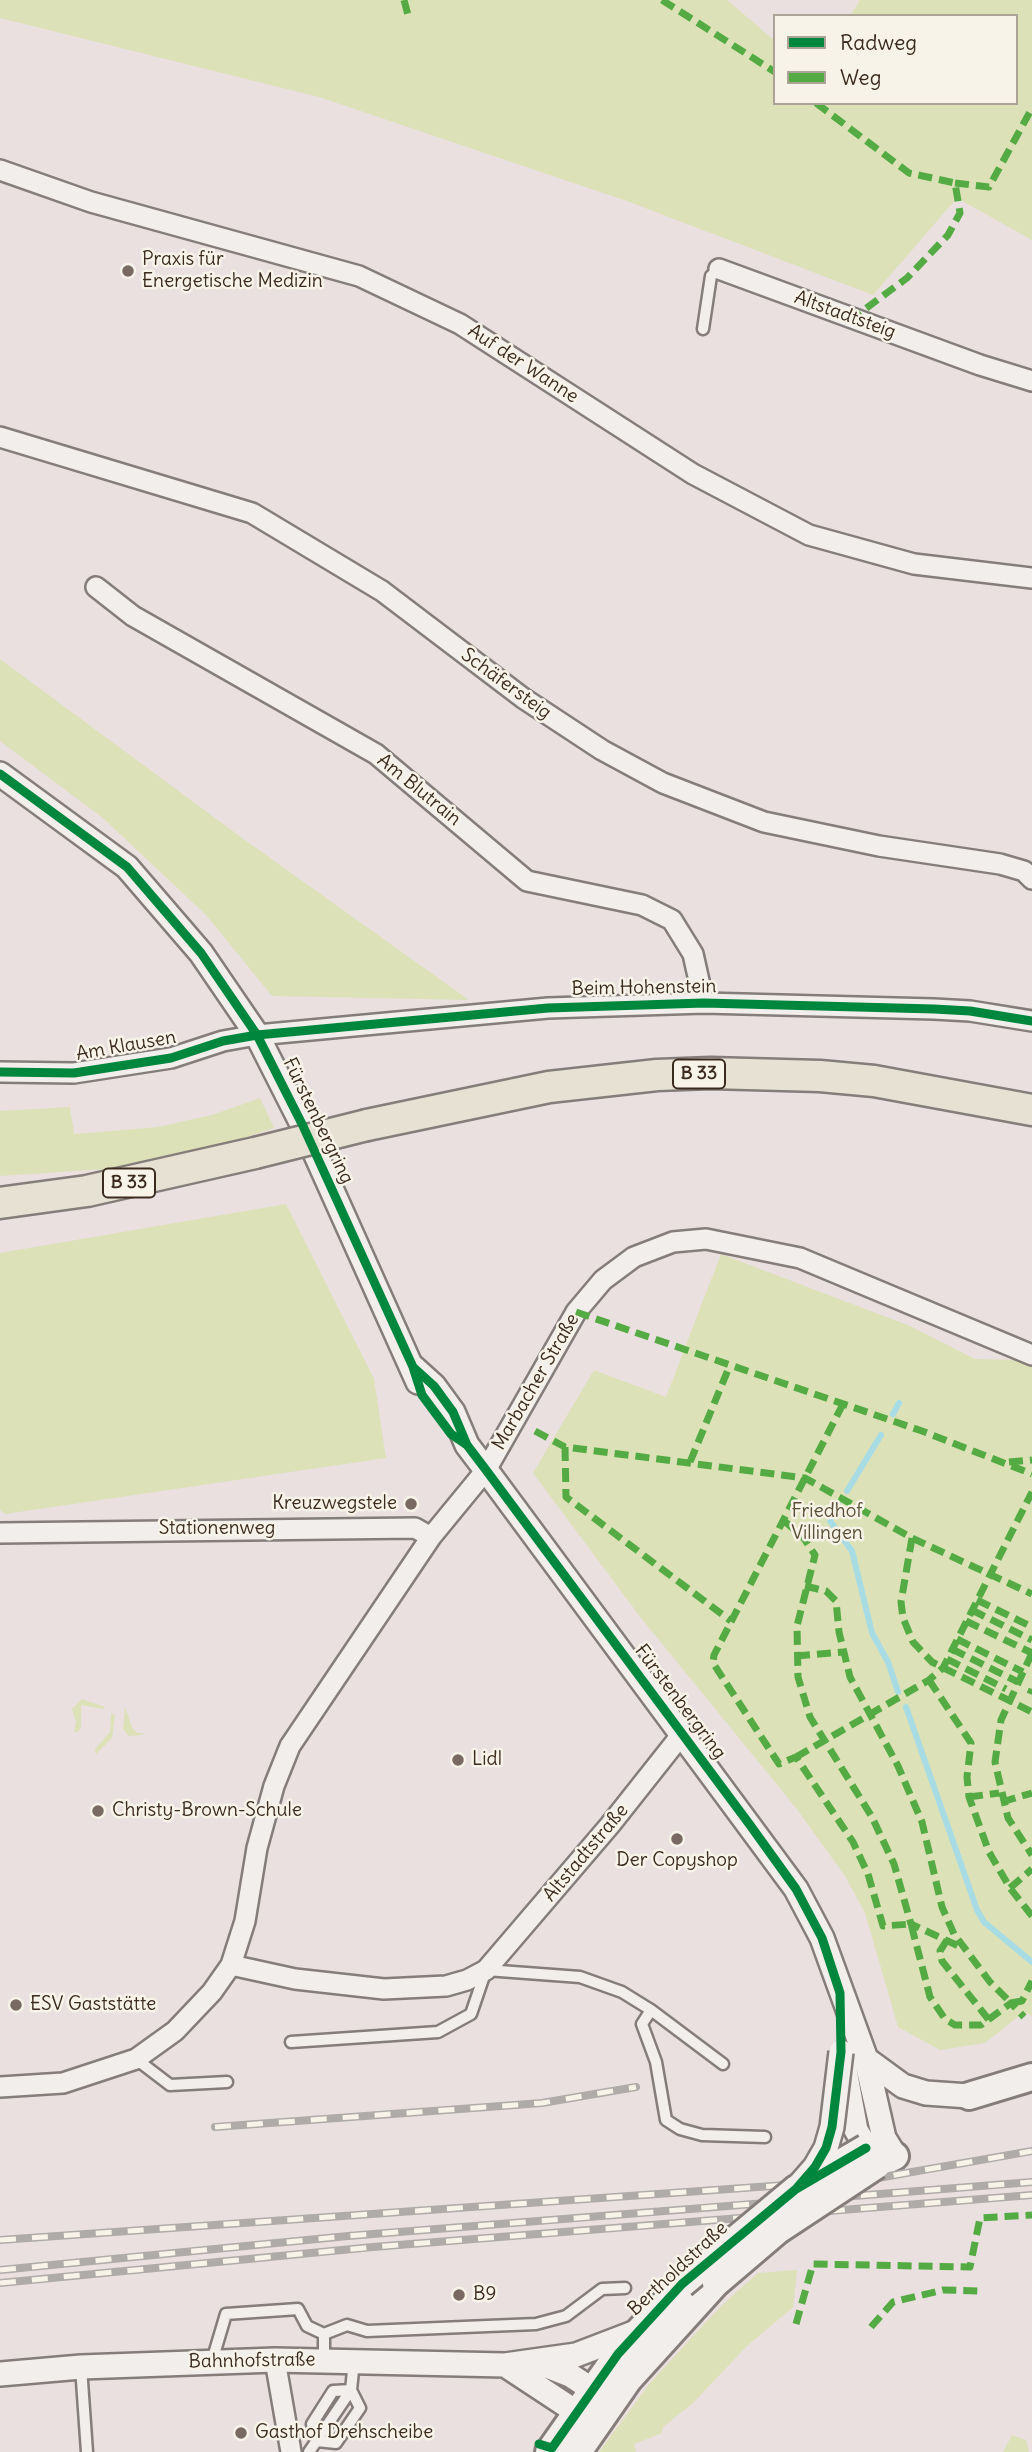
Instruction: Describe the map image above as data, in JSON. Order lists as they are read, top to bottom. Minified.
{"streets":{"main road":["B 33","Bertholdstraße"],"street":["Altstadtsteig","Auf der Wanne","Schäfersteig","Am Blutrain","Beim Hohenstein","Am Klausen","Fürstenbergring","Marbacher Straße","Stationenweg","Altstadtstraße","Bahnhofstraße"]},"crossings":[["Am Blutrain","Beim Hohenstein"],["Beim Hohenstein","Am Klausen"],["Beim Hohenstein","Fürstenbergring"],["Am Klausen","Fürstenbergring"],["Fürstenbergring","Marbacher Straße"],["Fürstenbergring","Altstadtstraße"],["Marbacher Straße","Stationenweg"],["Marbacher Straße","Altstadtstraße"],["Bertholdstraße","Bahnhofstraße"]],"parks":["Friedhof Villingen"],"places":["Praxis für Energetische Medizin","Kreuzwegstele","Lidl","Christy-Brown-Schule","Der Copyshop","ESV Gaststätte","B9","Gasthof Drehscheibe"],"legend":["Radweg","Weg"]}
